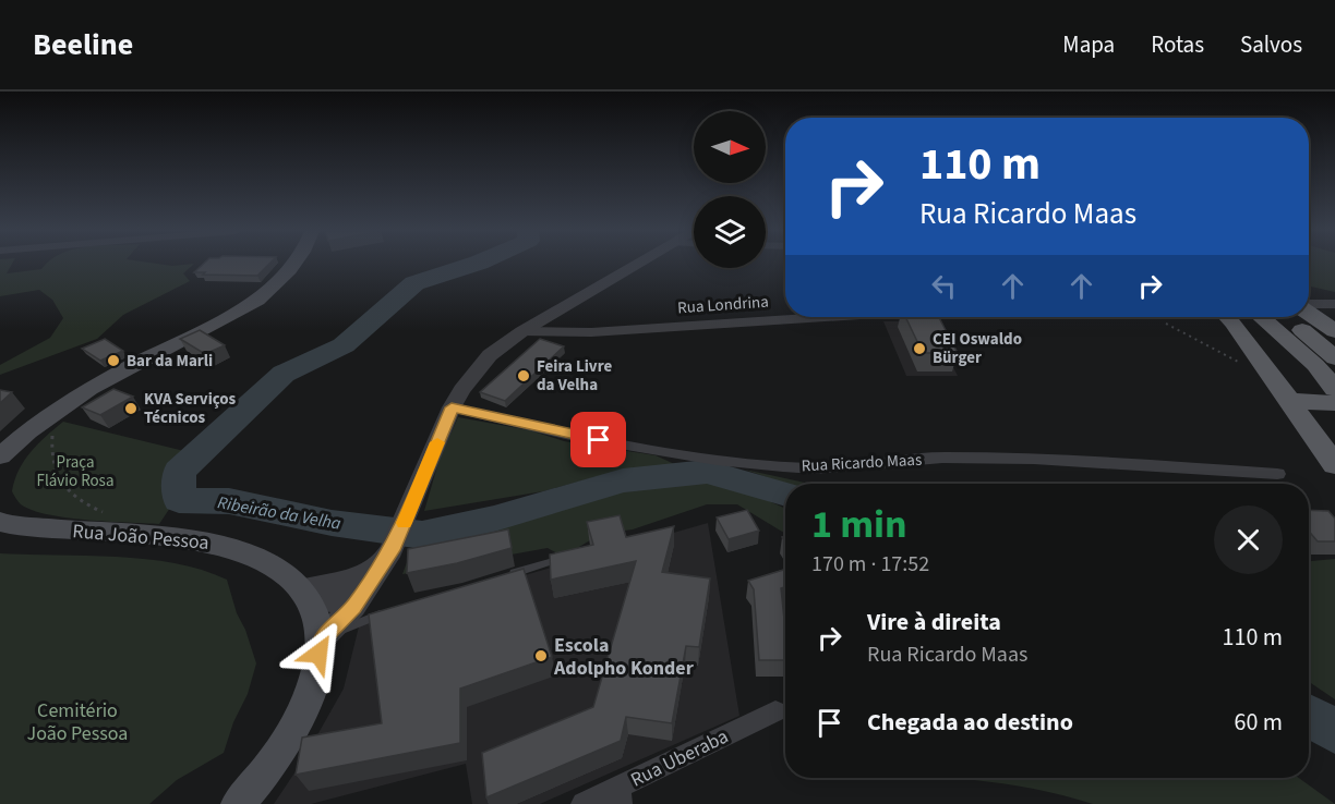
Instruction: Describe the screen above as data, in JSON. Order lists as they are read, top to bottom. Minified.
{"streets":{"main road":["Rua João Pessoa"],"street":["Rua Londrina","Rua Ricardo Maas","Rua Uberaba"]},"water":["Ribeirão da Velha"],"parks":["Praça Flávio Rosa","Cemitério João Pessoa"],"places":["CEI Oswaldo Bürger","Bar da Marli","Feira Livre da Velha","KVA Serviços Técnicos","Escola Adolpho Konder"],"north":"right","page":{"header":"Beeline","nav":["Mapa","Rotas","Salvos"],"turn":["110 m","Rua Ricardo Maas"],"heading":["1 min","170 m · 17:52"],"list":[{"name":"Vire à direita","note":"Rua Ricardo Maas","value":"110 m"},{"name":"Chegada ao destino","value":"60 m"}]}}
